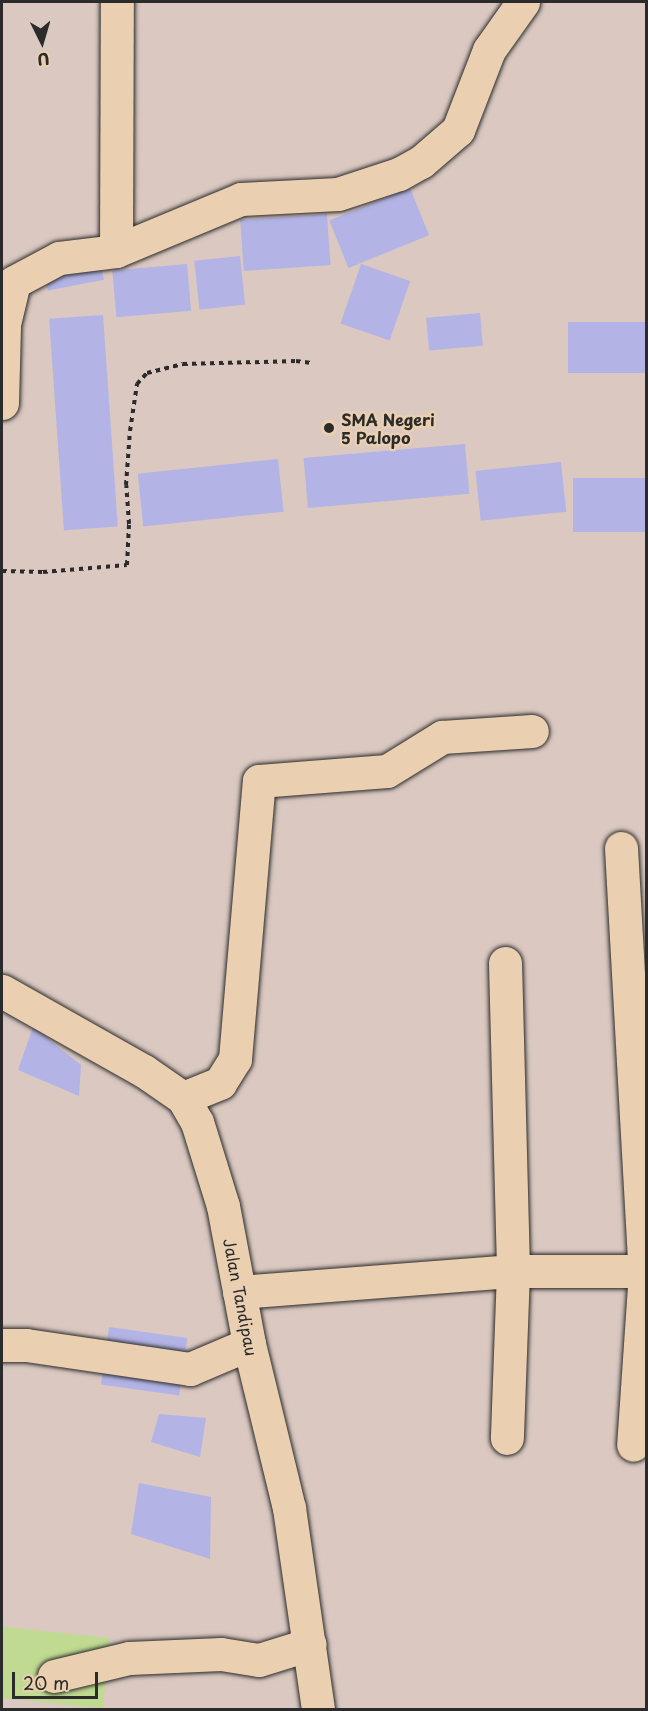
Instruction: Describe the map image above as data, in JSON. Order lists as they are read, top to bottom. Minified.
{"streets":{"street":["Jalan Tandipau"]},"places":["SMA Negeri 5 Palopo"],"scale_bar":"20 m","north":"bottom"}
